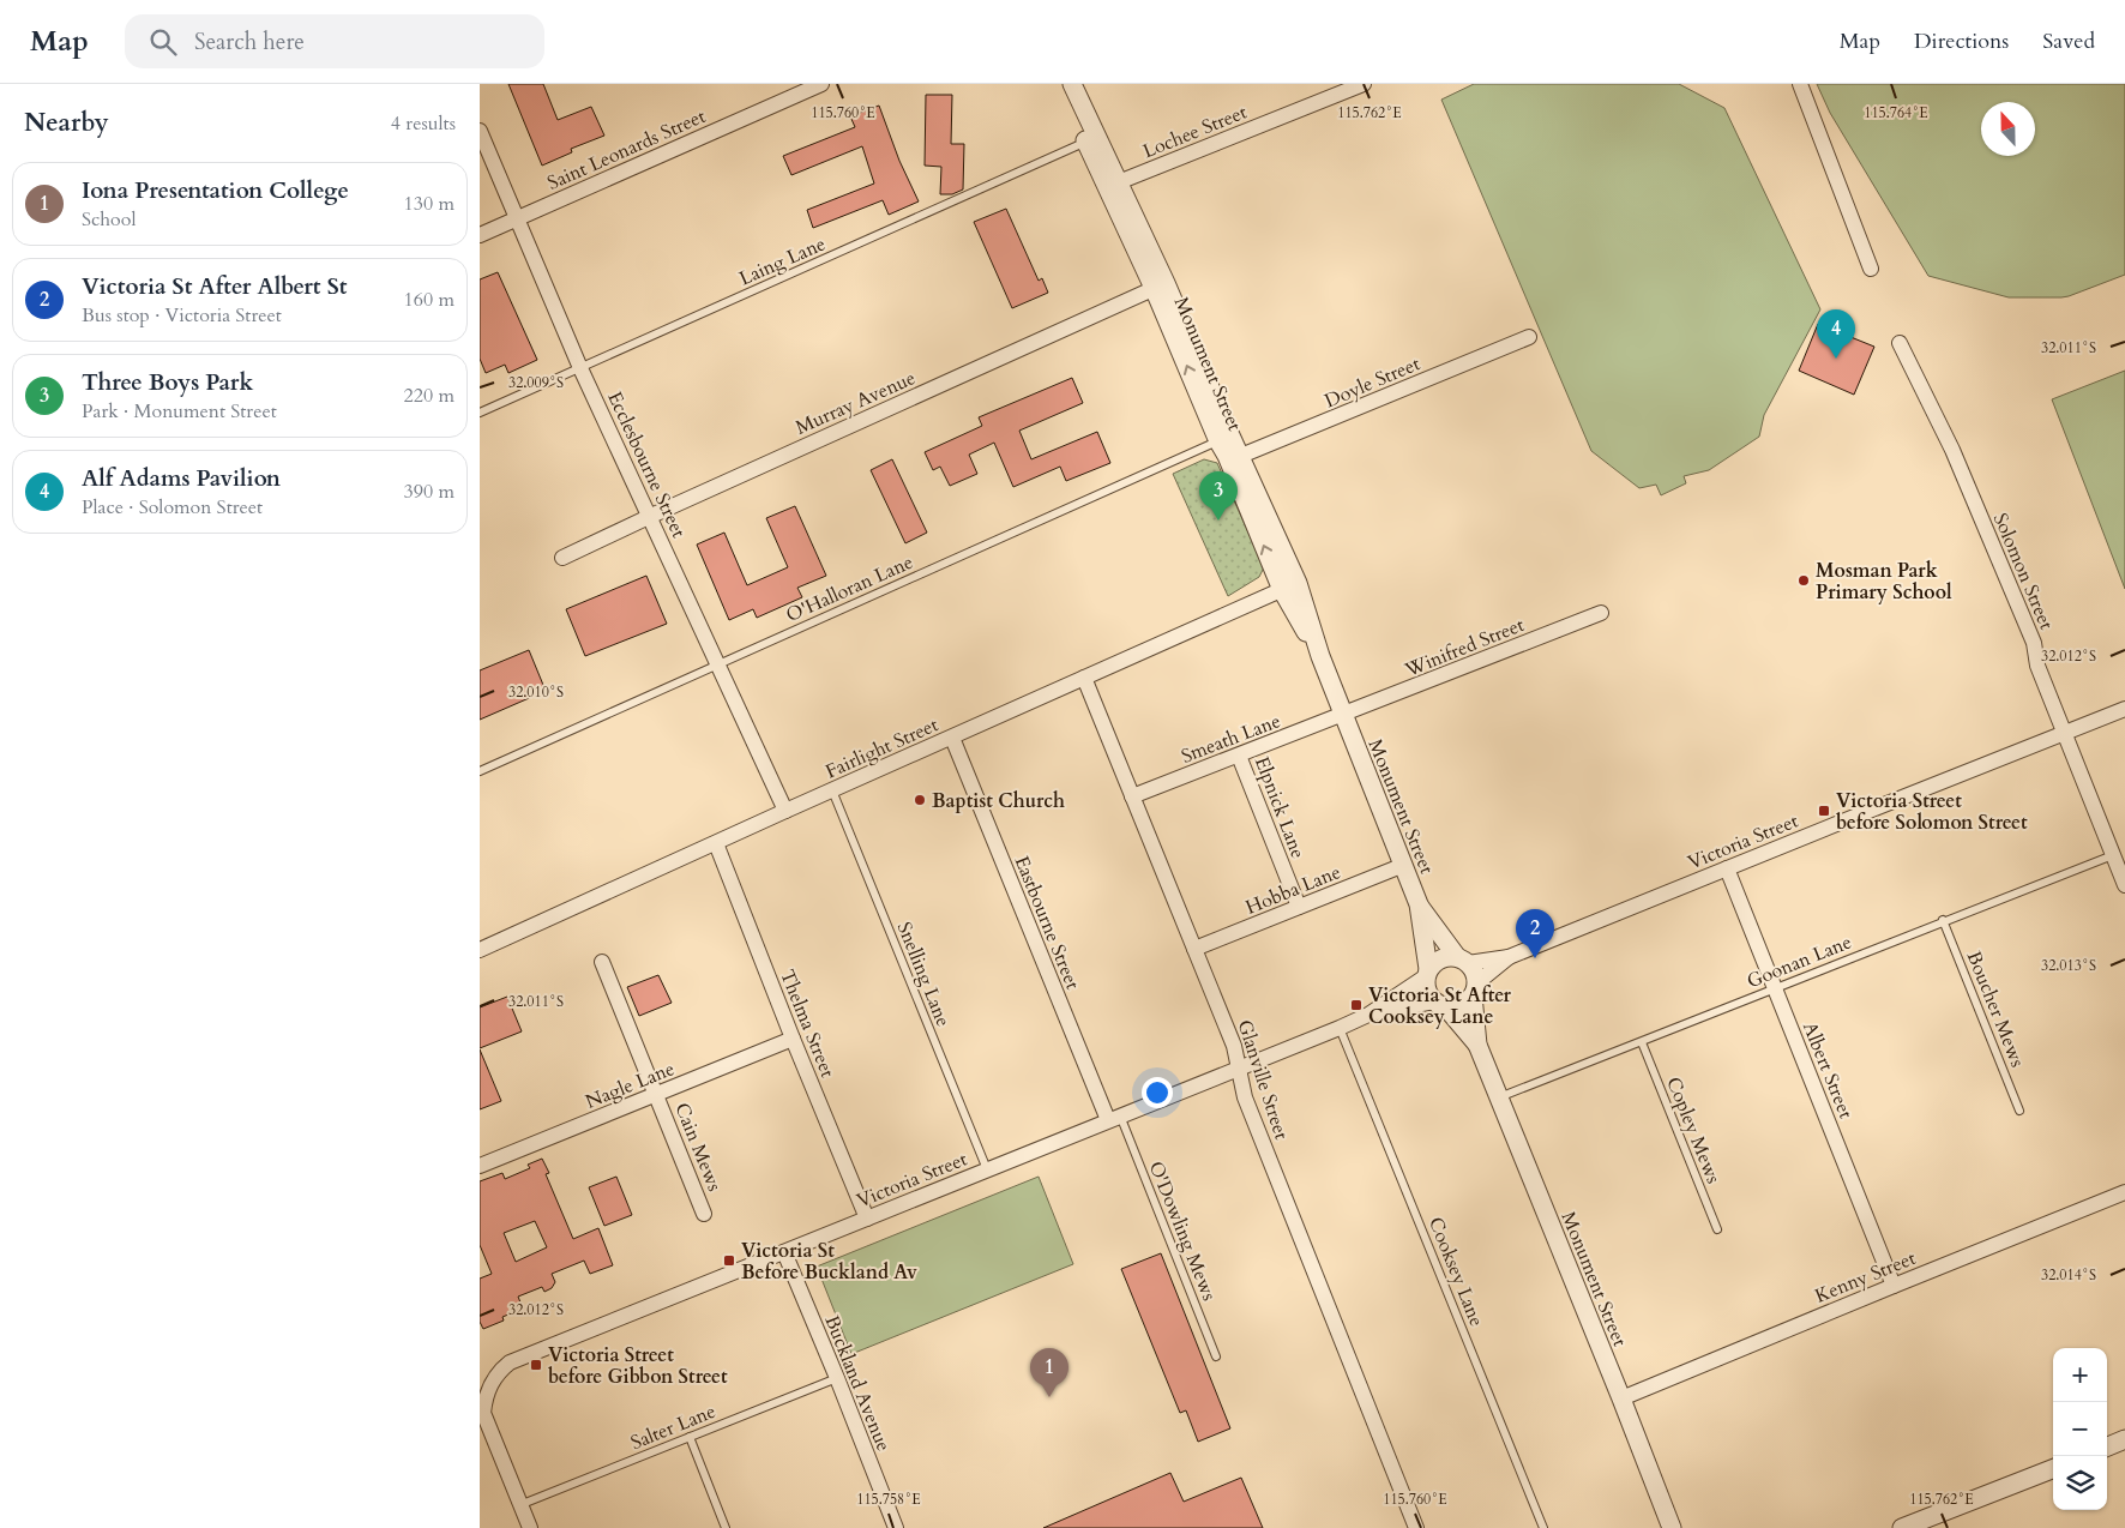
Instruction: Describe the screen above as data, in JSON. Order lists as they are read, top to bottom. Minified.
{"streets":{"street":["Lochee Street","Saint Leonards Street","Monument Street","Doyle Street","Murray Avenue","Ecclesbourne Street","Solomon Street","Winifred Street","Smeath Lane","Fairlight Street","Elpnick Lane","Victoria Street","Hobba Lane","Eastbourne Street","Thelma Street","Albert Street","Glanville Street","Nagle Lane","Cain Mews","Kenny Street","Buckland Avenue"],"lane":["Laing Lane","O'Halloran Lane","Goonan Lane","Snelling Lane","Boucher Mews","Copley Mews","O'Dowling Mews","Cooksey Lane","Salter Lane"]},"crossings":[["Lochee Street","Monument Street"],["Saint Leonards Street","Ecclesbourne Street"],["Laing Lane","Monument Street"],["Laing Lane","Ecclesbourne Street"],["Monument Street","Doyle Street"],["Monument Street","Murray Avenue"],["Monument Street","O'Halloran Lane"],["Monument Street","Winifred Street"],["Monument Street","Smeath Lane"],["Monument Street","Fairlight Street"],["Monument Street","Victoria Street"],["Monument Street","Hobba Lane"],["Monument Street","Goonan Lane"],["Monument Street","Kenny Street"],["Murray Avenue","Ecclesbourne Street"],["Ecclesbourne Street","O'Halloran Lane"],["Ecclesbourne Street","Fairlight Street"],["Solomon Street","Victoria Street"],["Solomon Street","Goonan Lane"],["Winifred Street","Smeath Lane"],["Smeath Lane","Elpnick Lane"],["Smeath Lane","Glanville Street"],["Fairlight Street","Eastbourne Street"],["Fairlight Street","Snelling Lane"],["Fairlight Street","Thelma Street"],["Fairlight Street","Glanville Street"],["Elpnick Lane","Hobba Lane"],["Victoria Street","Eastbourne Street"],["Victoria Street","Snelling Lane"],["Victoria Street","Thelma Street"],["Victoria Street","Albert Street"],["Victoria Street","Glanville Street"],["Victoria Street","O'Dowling Mews"],["Victoria Street","Cooksey Lane"],["Victoria Street","Buckland Avenue"],["Hobba Lane","Glanville Street"],["Eastbourne Street","O'Dowling Mews"],["Goonan Lane","Boucher Mews"],["Goonan Lane","Albert Street"],["Goonan Lane","Copley Mews"],["Thelma Street","Nagle Lane"],["Albert Street","Kenny Street"],["Nagle Lane","Cain Mews"],["Buckland Avenue","Salter Lane"]],"places":{"other":["Mosman Park Primary School","Baptist Church"],"transit":["Victoria Street before Solomon Street","Victoria St After Cooksey Lane","Victoria St Before Buckland Av","Victoria Street before Gibbon Street"]},"north":"top","page":{"header":"Map","search":"Search here","nav":["Map","Directions","Saved"],"heading":["Nearby","4 results"],"list":[{"mark":"1","name":"Iona Presentation College","note":"School","value":"130 m"},{"mark":"2","name":"Victoria St After Albert St","note":"Bus stop · Victoria Street","value":"160 m"},{"mark":"3","name":"Three Boys Park","note":"Park · Monument Street","value":"220 m"},{"mark":"4","name":"Alf Adams Pavilion","note":"Place · Solomon Street","value":"390 m"}],"pins":["4","3","2","1"],"map_buttons":["+","−"]},"coordinates":["115.764°E","115.760°E","115.762°E","32.011°S","32.009°S","32.012°S","32.010°S","32.013°S","32.014°S","115.758°E"]}
